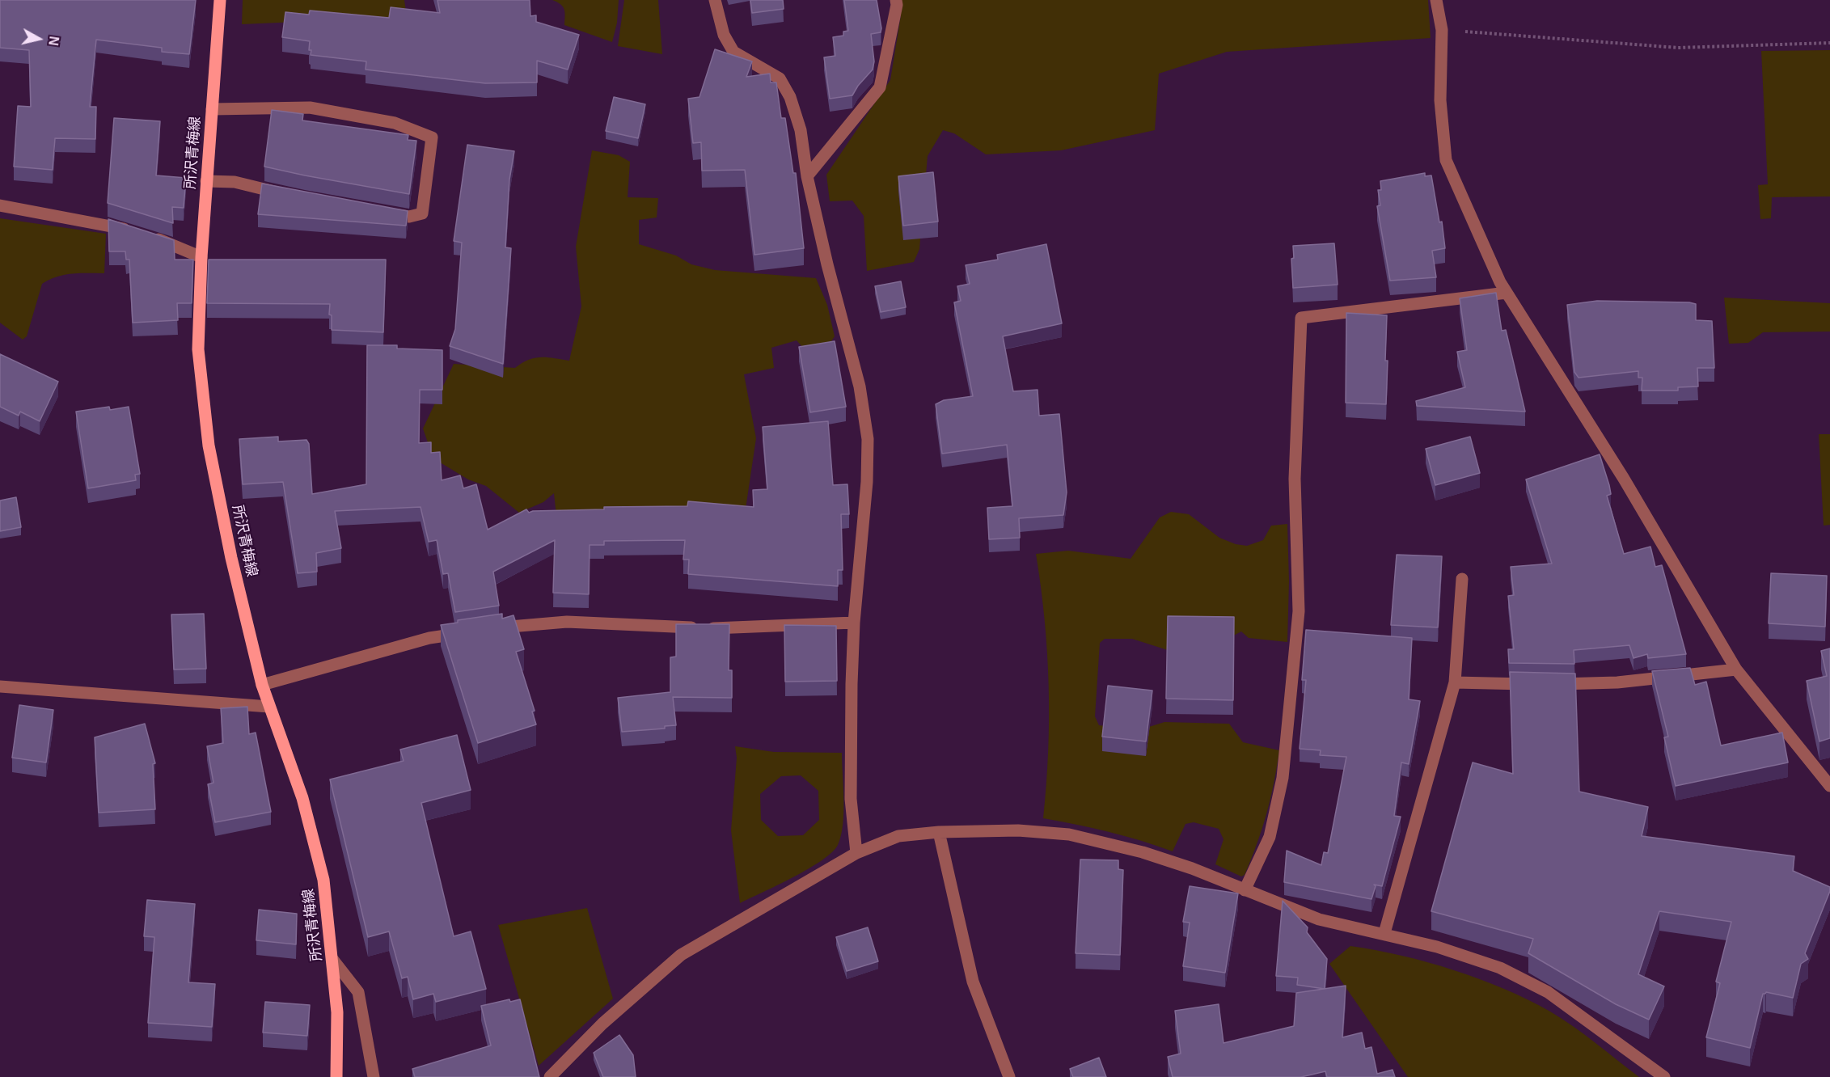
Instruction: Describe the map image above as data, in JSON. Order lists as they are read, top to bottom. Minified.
{"streets":{"main road":["所沢青梅線"]},"north":"right"}
